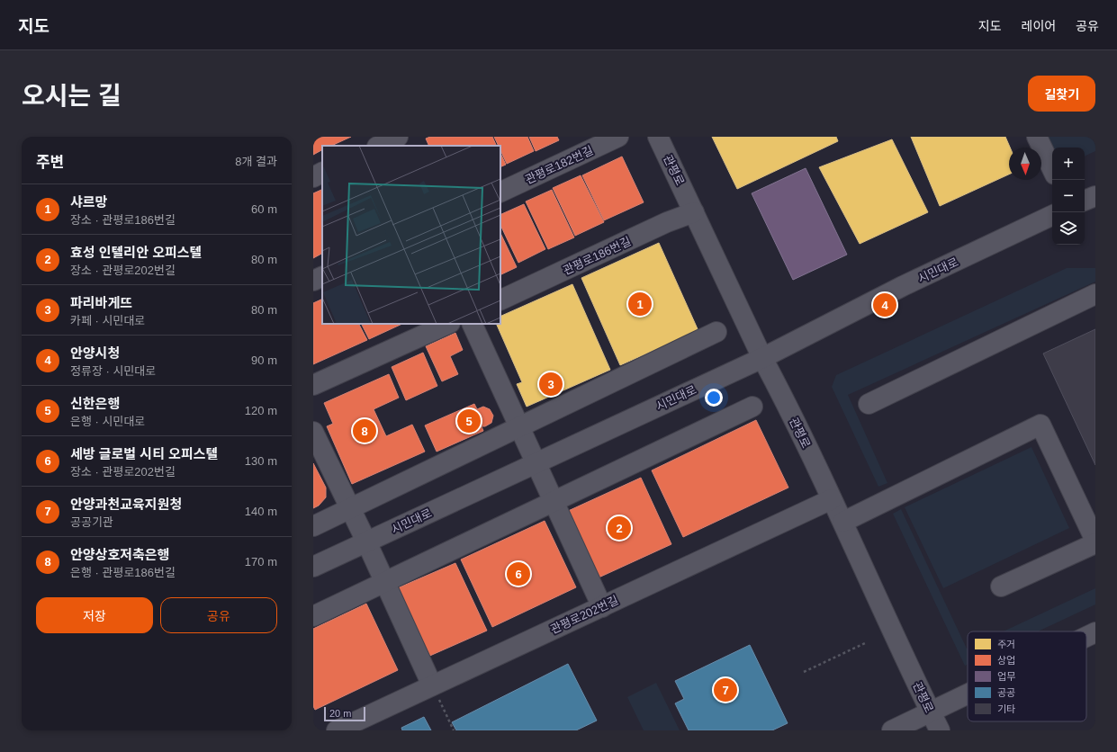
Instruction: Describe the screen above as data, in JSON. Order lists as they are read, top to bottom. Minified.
{"streets":{"street":["관평로182번길","관평로","관평로186번길","시민대로","관평로202번길"]},"crossings":[["관평로","관평로186번길"],["관평로","시민대로"],["관평로","관평로202번길"]],"legend":["주거","상업","업무","공공","기타"],"scale_bar":"20 m","north":"bottom","page":{"header":"지도","nav":["지도","레이어","공유"],"title":"오시는 길","buttons":["길찾기",["저장","공유"]],"heading":["주변","8개 결과"],"map_buttons":["+","−"],"list":[{"mark":"1","name":"샤르망","note":"장소 · 관평로186번길","value":"60 m"},{"mark":"2","name":"효성 인텔리안 오피스텔","note":"장소 · 관평로202번길","value":"80 m"},{"mark":"3","name":"파리바게뜨","note":"카페 · 시민대로","value":"80 m"},{"mark":"4","name":"안양시청","note":"정류장 · 시민대로","value":"90 m"},{"mark":"5","name":"신한은행","note":"은행 · 시민대로","value":"120 m"},{"mark":"6","name":"세방 글로벌 시티 오피스텔","note":"장소 · 관평로202번길","value":"130 m"},{"mark":"7","name":"안양과천교육지원청","note":"공공기관","value":"140 m"},{"mark":"8","name":"안양상호저축은행","note":"은행 · 관평로186번길","value":"170 m"}],"pins":["1","4","3","5","8","2","6","7"],"scale":"20 m"}}
